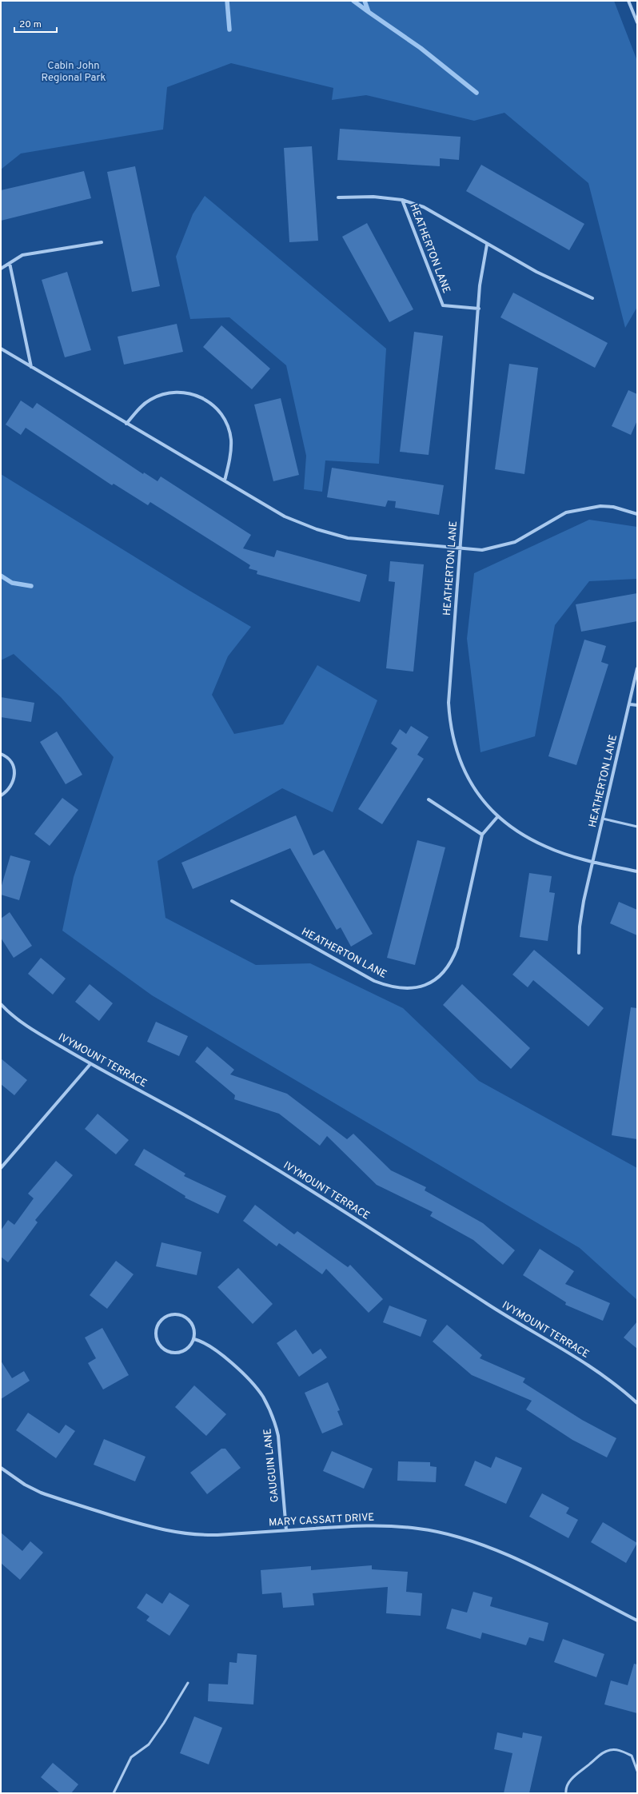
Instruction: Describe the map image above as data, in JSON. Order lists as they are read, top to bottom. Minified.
{"streets":{"street":["HEATHERTON LANE","IVYMOUNT TERRACE","GAUGUIN LANE","MARY CASSATT DRIVE"]},"crossings":[["GAUGUIN LANE","MARY CASSATT DRIVE"]],"parks":["Cabin John Regional Park"],"scale_bar":"20 m"}
